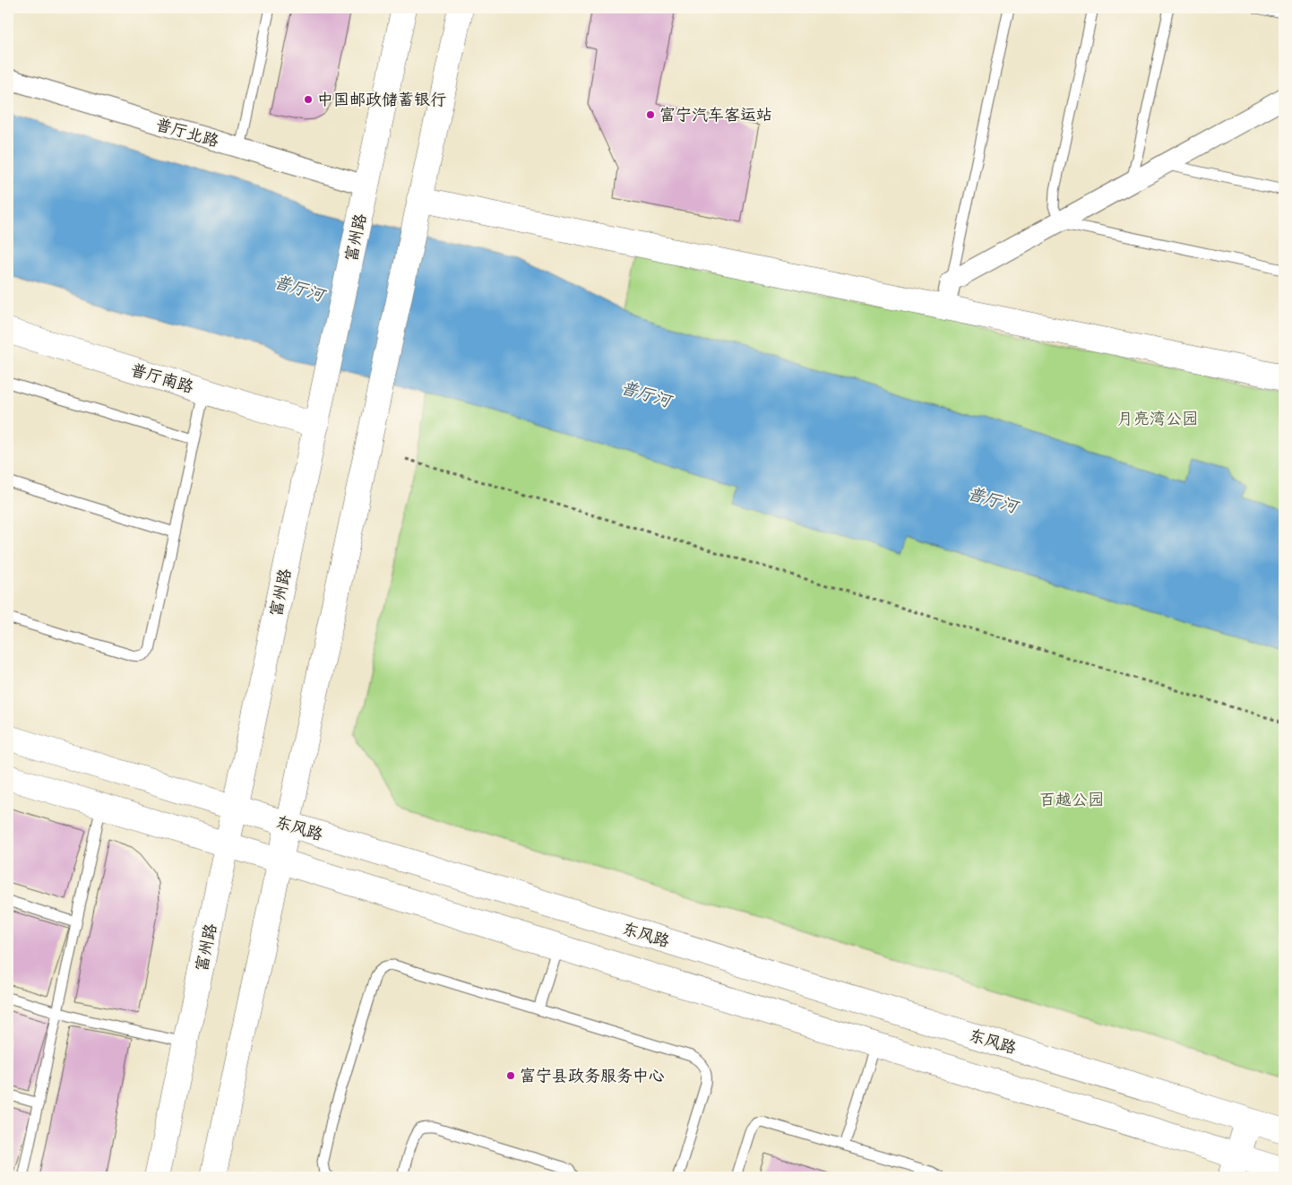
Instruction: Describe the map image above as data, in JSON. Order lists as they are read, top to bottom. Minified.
{"streets":{"main road":["富州路","普厅南路","东风路"],"street":["普厅北路"]},"crossings":[["普厅北路","富州路"],["富州路","普厅南路"],["富州路","东风路"]],"water":["普厅河"],"parks":["月亮湾公园","百越公园"],"places":["中国邮政储蓄银行","富宁汽车客运站","富宁县政务服务中心"]}
